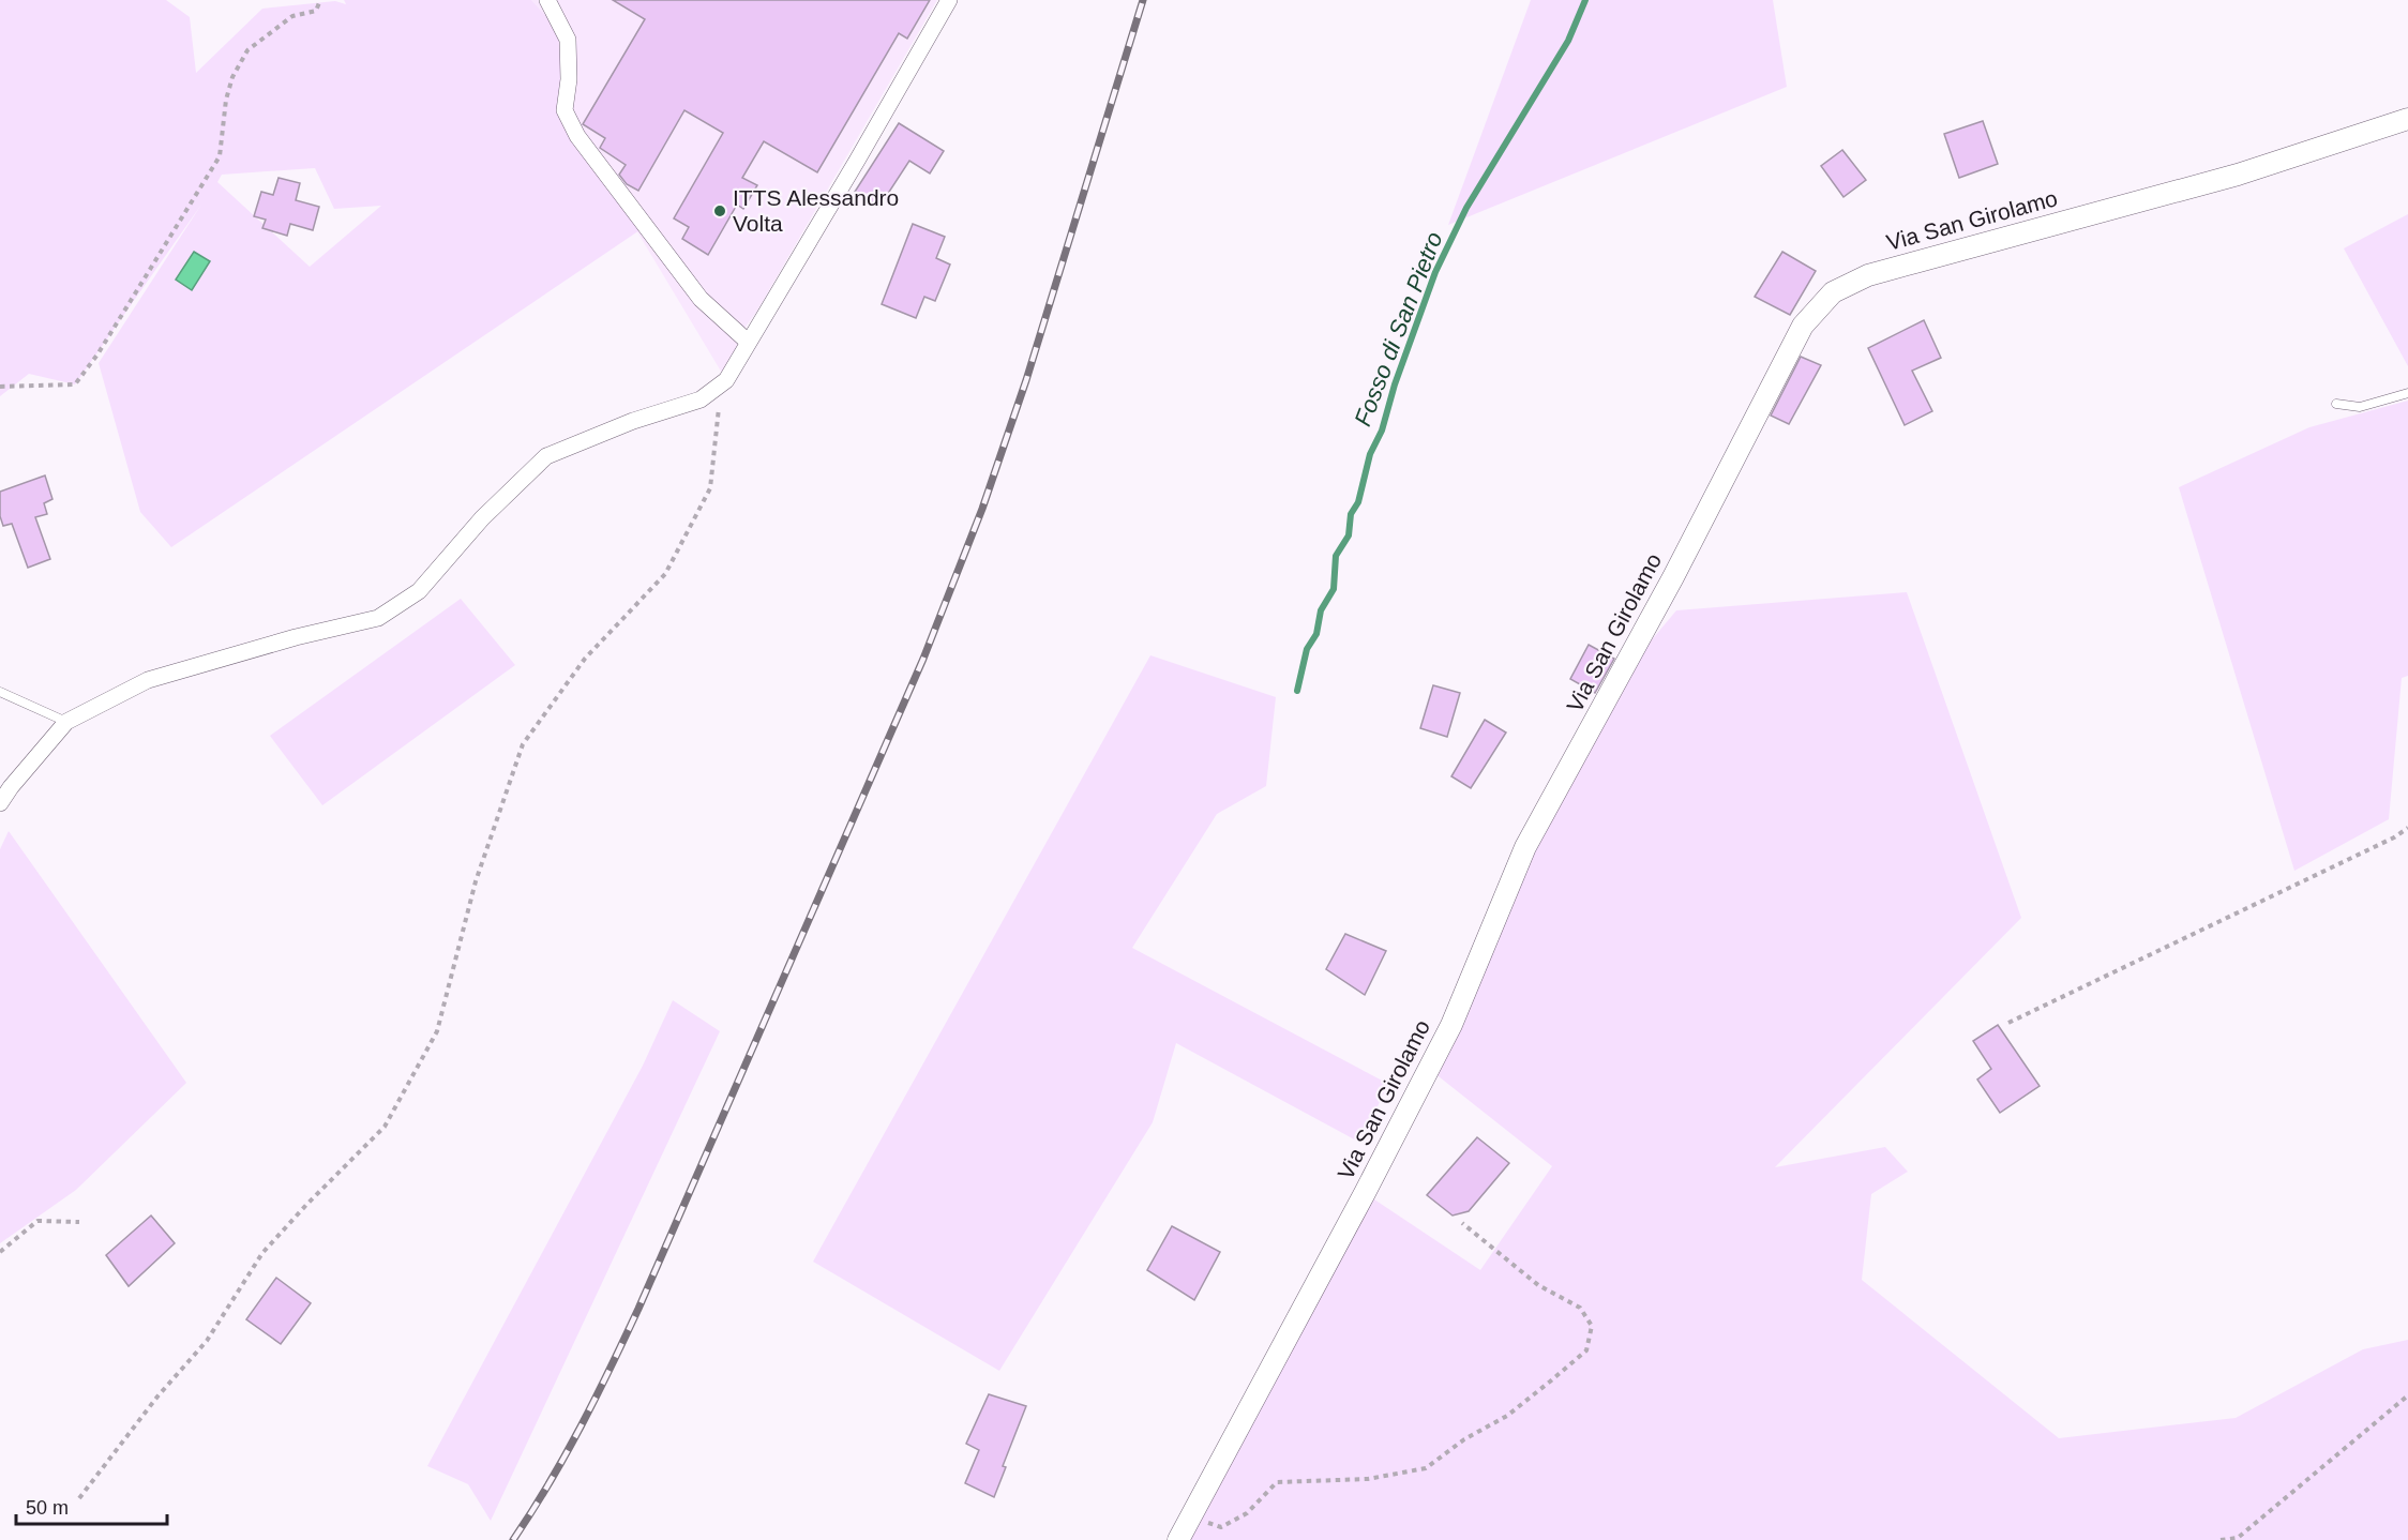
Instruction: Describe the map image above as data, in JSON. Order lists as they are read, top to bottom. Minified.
{"streets":{"street":["Via San Girolamo"]},"water":["Fosso di San Pietro"],"places":["ITTS Alessandro Volta"],"scale_bar":"50 m"}
